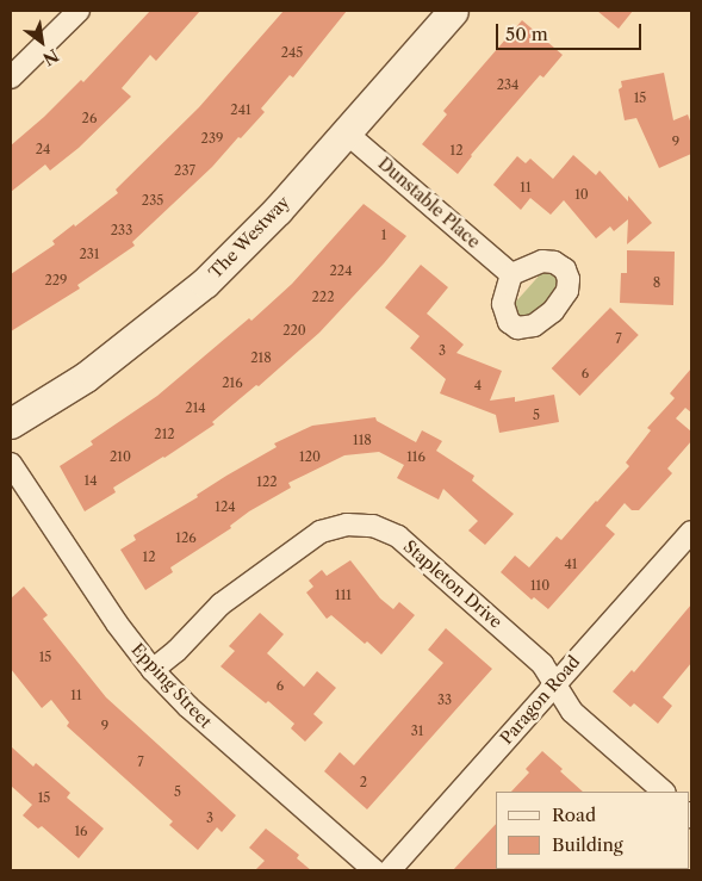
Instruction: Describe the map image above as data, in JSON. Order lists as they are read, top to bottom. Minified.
{"streets":{"main road":["The Westway"],"street":["Dunstable Place","Stapleton Drive","Epping Street","Paragon Road"]},"crossings":[["Dunstable Place","The Westway"],["Stapleton Drive","Epping Street"],["Stapleton Drive","Paragon Road"]],"house_numbers":["245","234","15","241","26","239","9","24","12","237","11","10","235","233","1","231","224","229","8","222","220","7","3","218","6","216","4","214","5","212","118","210","120","116","14","122","124","126","12","41","110","111","15","6","11","33","9","31","7","2","5","15","3","16"],"legend":["Road","Building"],"scale_bar":"50 m","north":"bottom right"}
